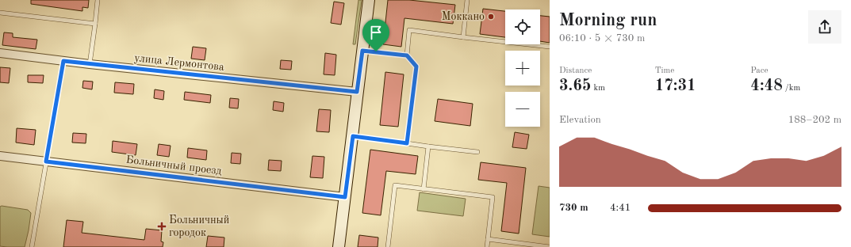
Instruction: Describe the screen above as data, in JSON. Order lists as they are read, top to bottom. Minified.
{"streets":{"street":["улица Лермонтова","Больничный проезд"]},"places":{"other":["Моккано"],"health":["Больничный городок"]},"page":{"heading":["Morning run","06:10 · 5 × 730 m"],"map_buttons":["+","−"],"stats":[["Distance","3.65 km"],["Time","17:31"],["Pace","4:48 /km"]],"chart":["Elevation","188–202 m"],"list":[{"name":"730 m","note":"4:41"}]}}
